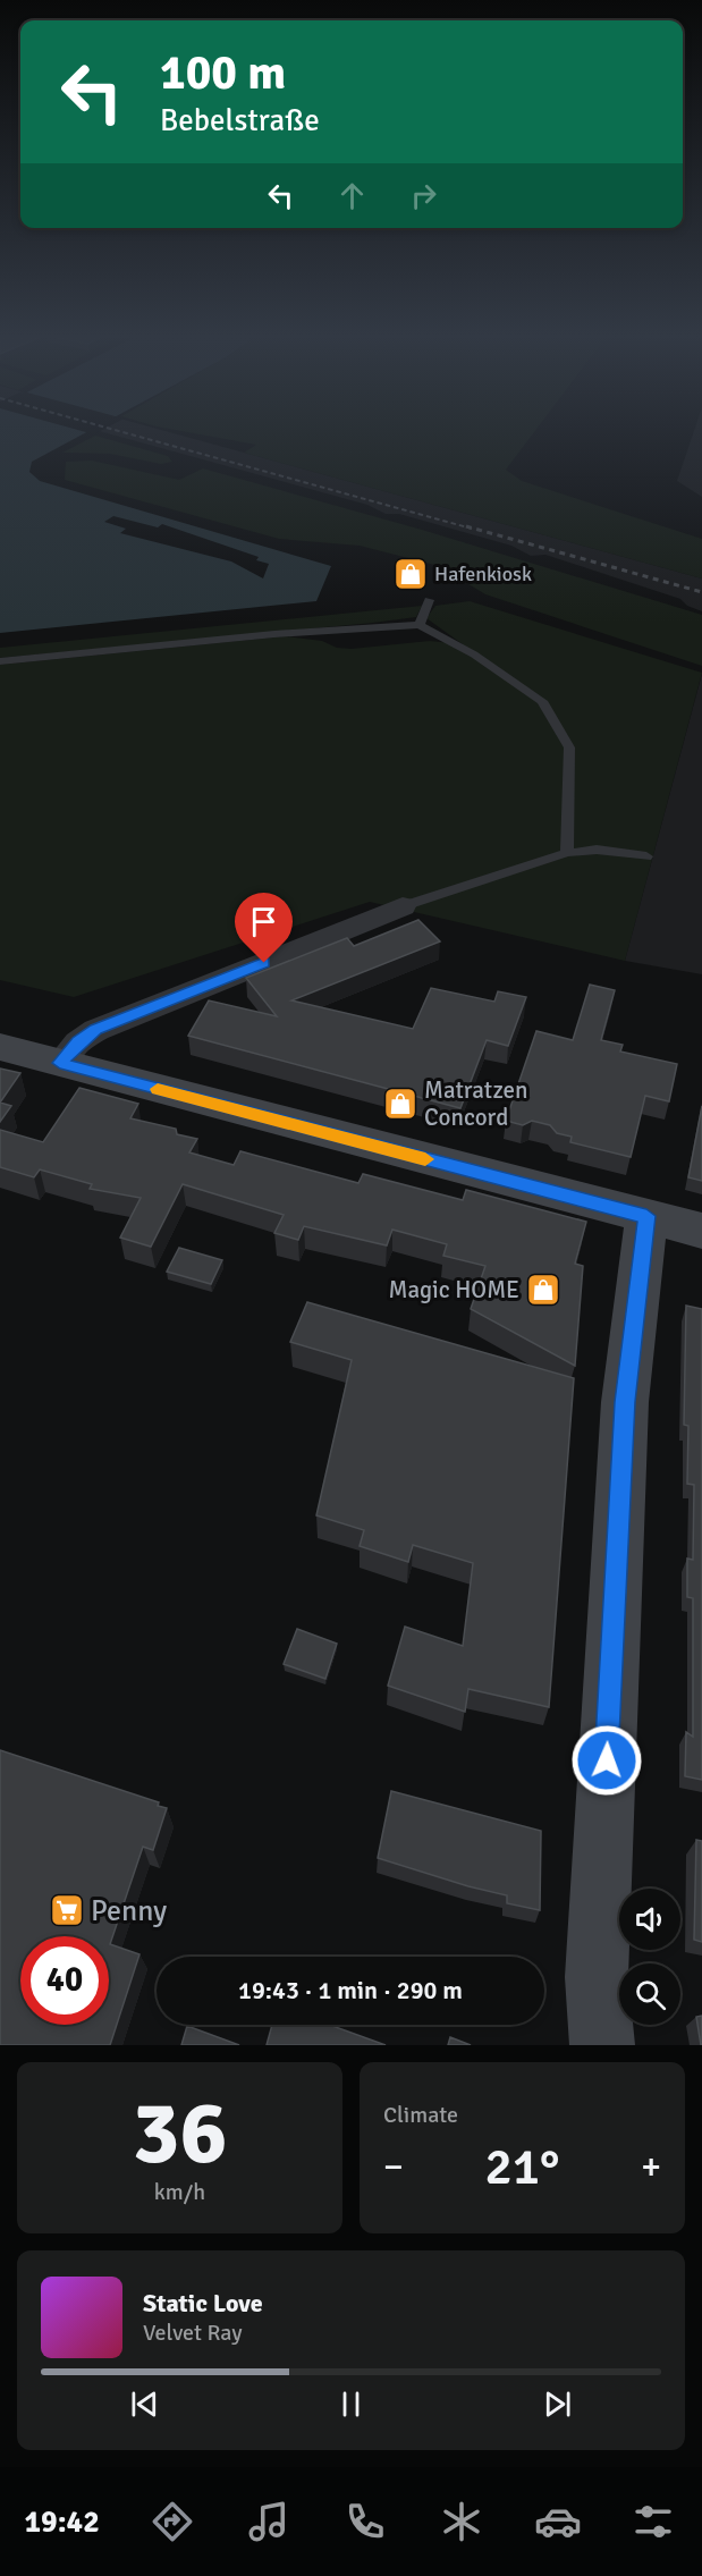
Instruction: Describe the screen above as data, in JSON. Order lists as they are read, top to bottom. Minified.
{"places":{"shop":["Hafenkiosk","Matratzen Concord","Magic HOME"],"supermarket":["Penny"]},"page":{"turn":["100 m","Bebelstraße"],"limit":"40","trip":"19:43 · 1 min · 290 m","tile":[["36","km/h"],"Climate"],"heat":["−","21°","+"],"song":["Static Love","Velvet Ray"],"tabs":"19:42"}}
